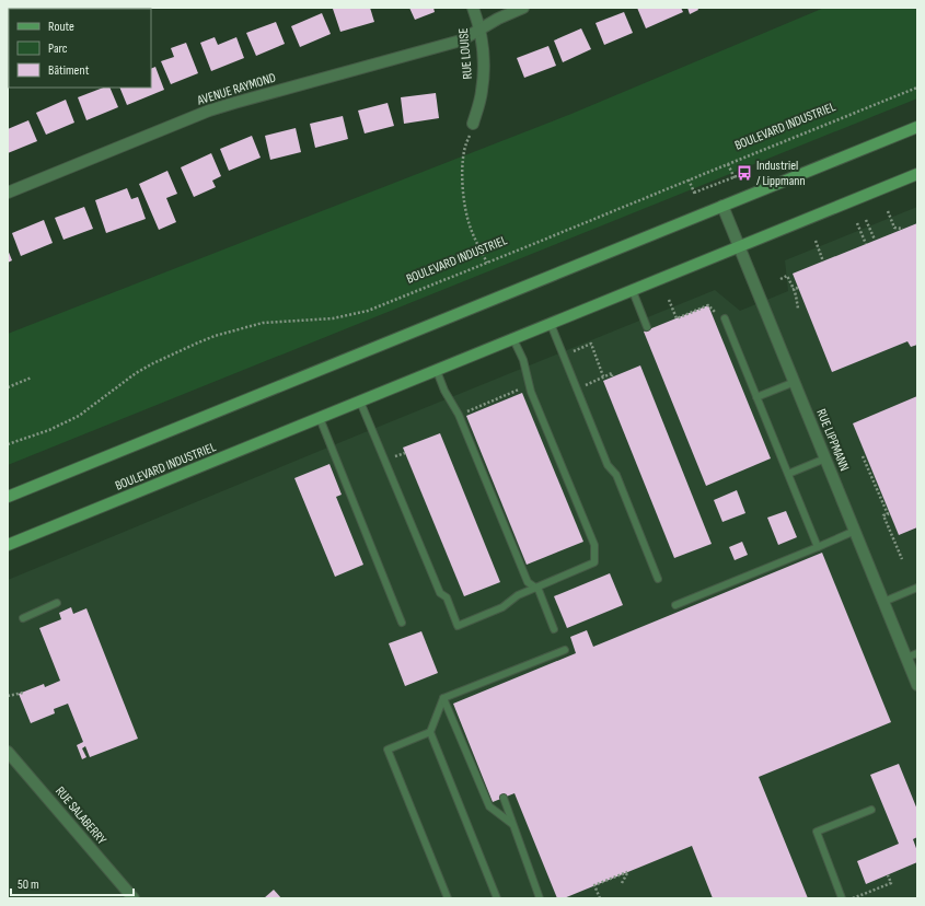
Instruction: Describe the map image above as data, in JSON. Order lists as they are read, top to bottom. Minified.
{"streets":{"street":["RUE LOUISE","AVENUE RAYMOND","BOULEVARD INDUSTRIEL","RUE LIPPMANN","RUE SALABERRY"]},"crossings":[["RUE LOUISE","AVENUE RAYMOND"],["BOULEVARD INDUSTRIEL","RUE LIPPMANN"]],"places":{"bus stop":["Industriel / Lippmann"]},"legend":["Route","Parc","Bâtiment"],"scale_bar":"50 m"}
